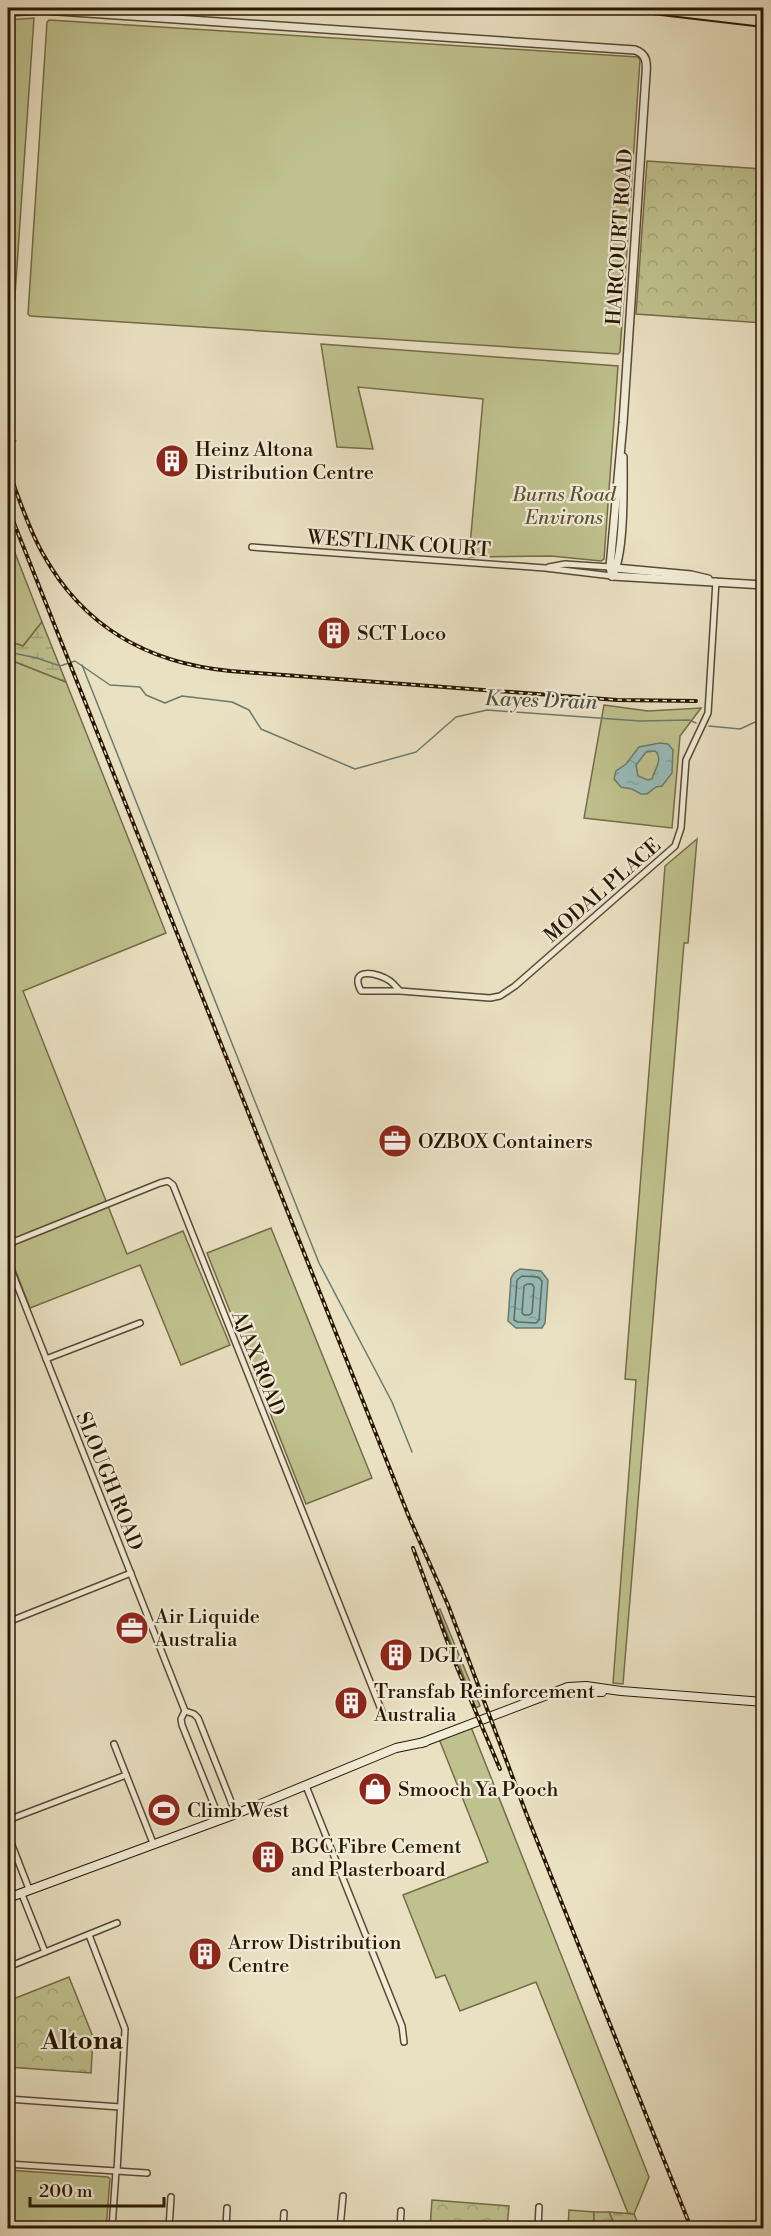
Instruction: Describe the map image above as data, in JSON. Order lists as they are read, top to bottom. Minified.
{"streets":{"street":["HARCOURT ROAD","WESTLINK COURT","MODAL PLACE","AJAX ROAD","SLOUGH ROAD"]},"crossings":[["HARCOURT ROAD","WESTLINK COURT"]],"districts":["Altona"],"water":["Kayes Drain"],"parks":["Burns Road Environs"],"places":{"building":["Heinz Altona Distribution Centre","SCT Loco","DGL","Transfab Reinforcement Australia","BGC Fibre Cement and Plasterboard","Arrow Distribution Centre"],"office":["OZBOX Containers","Air Liquide Australia"],"shop":["Smooch Ya Pooch"],"sports":["Climb West"]},"scale_bar":"200 m"}
